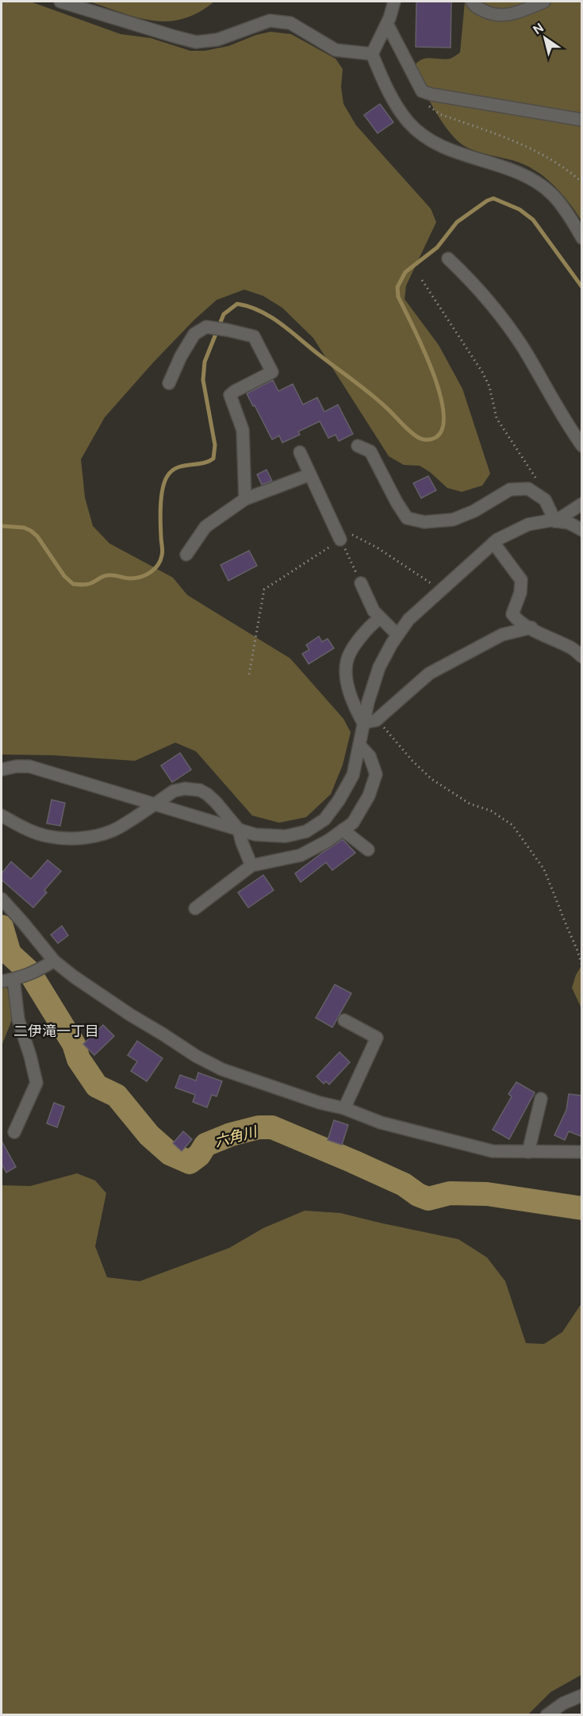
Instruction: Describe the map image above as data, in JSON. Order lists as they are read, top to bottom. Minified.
{"districts":["二伊滝一丁目"],"water":["六角川"],"north":"top left"}
